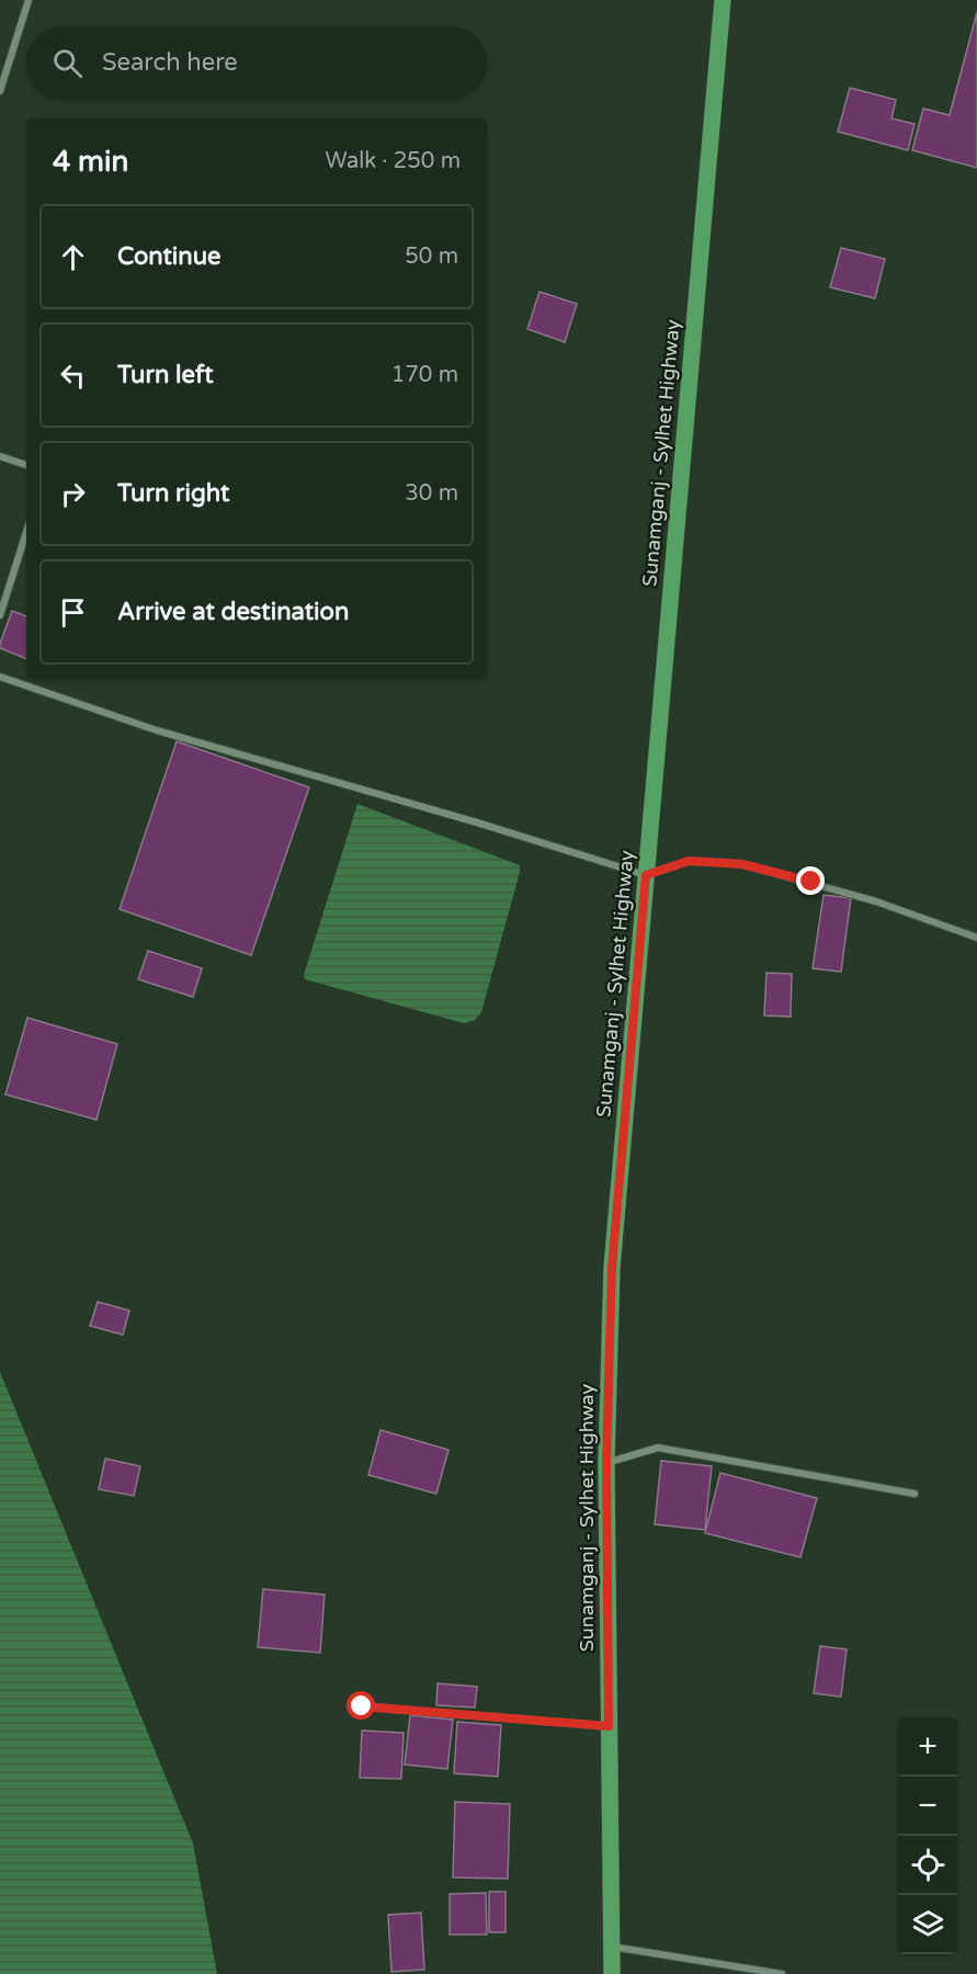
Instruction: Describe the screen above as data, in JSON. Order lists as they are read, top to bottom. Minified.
{"streets":{"main road":["Sunamganj - Sylhet Highway"]},"page":{"search":"Search here","heading":["4 min","Walk · 250 m"],"list":[["Continue","50 m"],["Turn left","170 m"],["Turn right","30 m"],"Arrive at destination"],"map_buttons":["+","−"]}}
